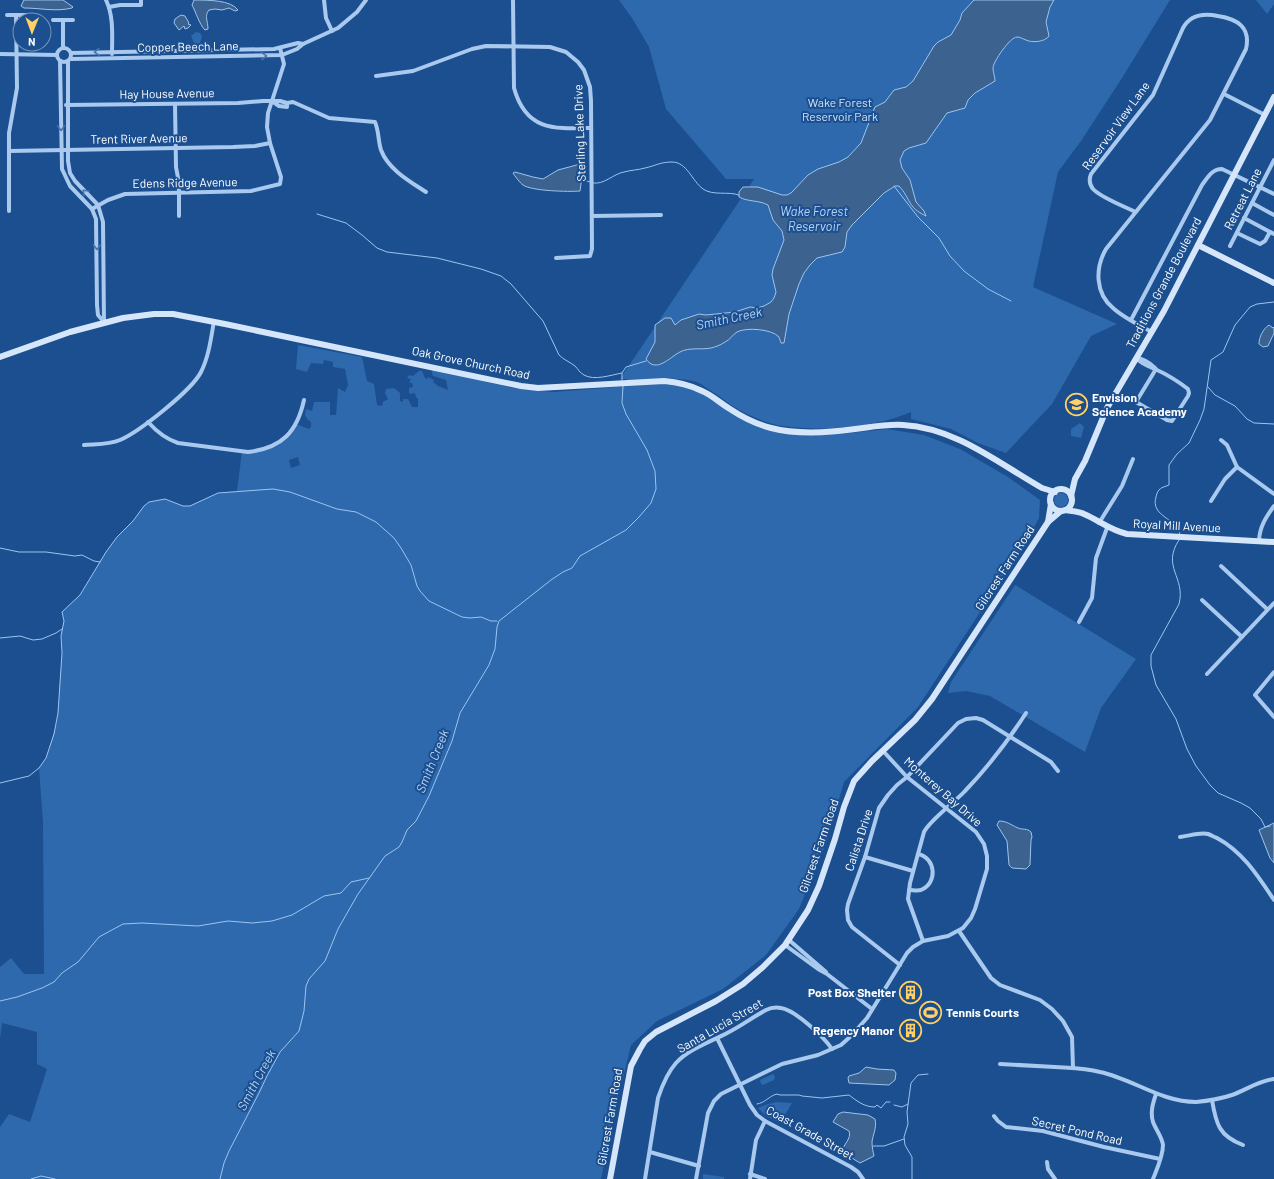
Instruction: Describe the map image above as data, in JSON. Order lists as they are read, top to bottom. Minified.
{"streets":{"main road":["Traditions Grande Boulevard","Oak Grove Church Road","Royal Mill Avenue","Gilcrest Farm Road"],"street":["Copper Beech Lane","Hay House Avenue","Reservoir View Lane","Sterling Lake Drive","Trent River Avenue","Edens Ridge Avenue","Retreat Lane","Monterey Bay Drive","Calista Drive","Santa Lucia Street","Secret Pond Road","Coast Grade Street"]},"crossings":[["Reservoir View Lane","Traditions Grande Boulevard"],["Trent River Avenue","Edens Ridge Avenue"],["Traditions Grande Boulevard","Oak Grove Church Road"],["Traditions Grande Boulevard","Royal Mill Avenue"],["Traditions Grande Boulevard","Gilcrest Farm Road"],["Oak Grove Church Road","Royal Mill Avenue"],["Oak Grove Church Road","Gilcrest Farm Road"],["Royal Mill Avenue","Gilcrest Farm Road"],["Gilcrest Farm Road","Monterey Bay Drive"],["Monterey Bay Drive","Calista Drive"],["Monterey Bay Drive","Santa Lucia Street"],["Monterey Bay Drive","Coast Grade Street"],["Santa Lucia Street","Coast Grade Street"]],"water":["Wake Forest Reservoir","Smith Creek"],"parks":["Wake Forest Reservoir Park"],"places":{"school or university":["Envision Science Academy"],"building":["Post Box Shelter","Regency Manor"],"sports":["Tennis Courts"]},"north":"bottom"}
